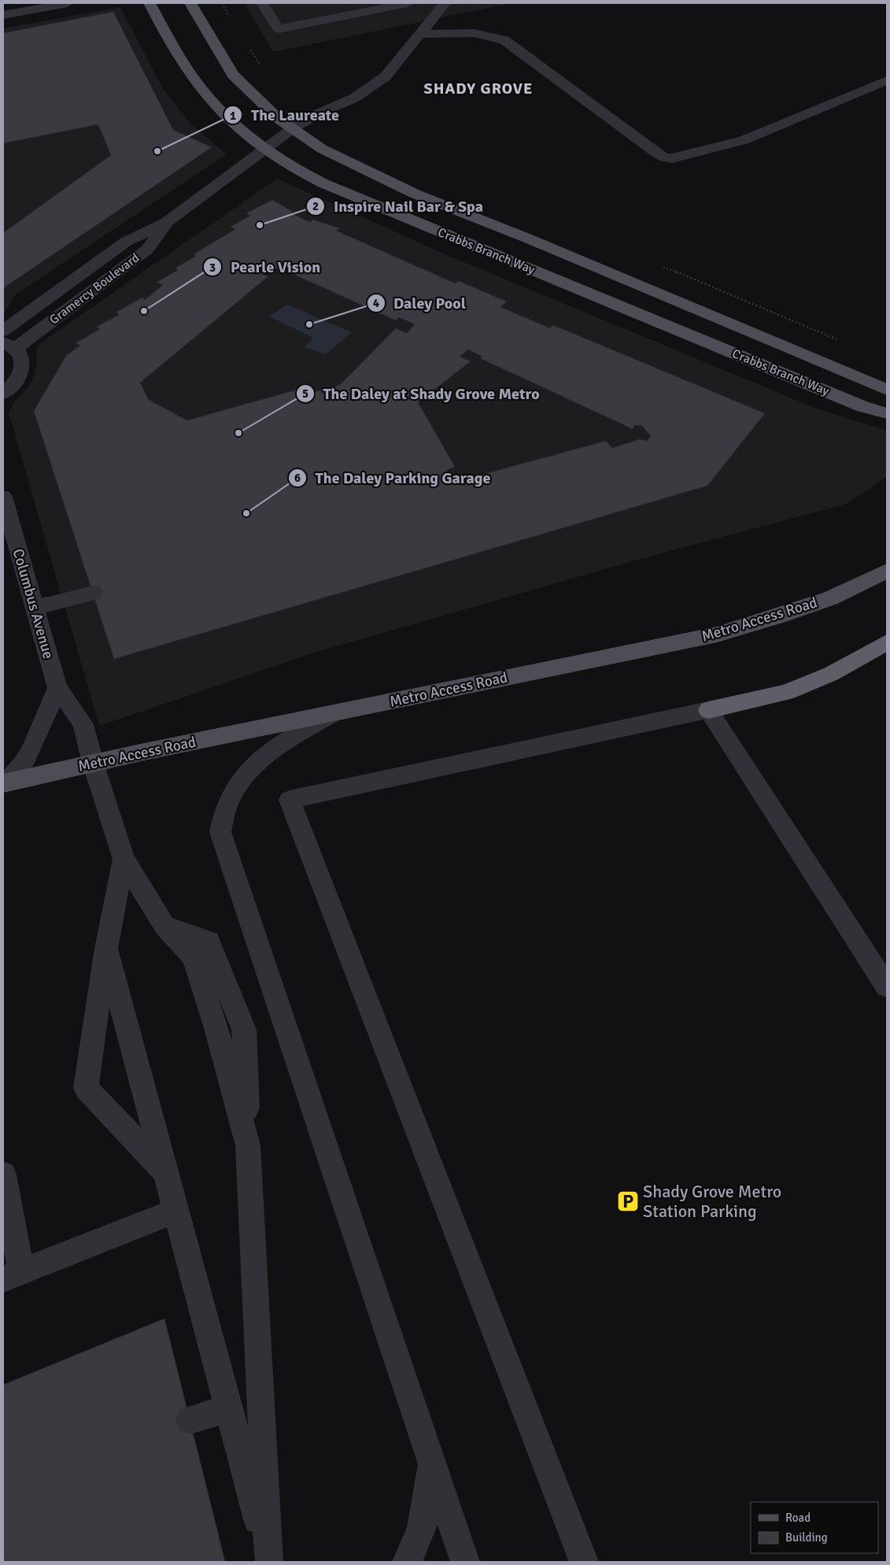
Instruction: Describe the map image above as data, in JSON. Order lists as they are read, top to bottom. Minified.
{"streets":{"main road":["Crabbs Branch Way","Metro Access Road"],"street":["Gramercy Boulevard","Columbus Avenue"]},"crossings":[["Crabbs Branch Way","Gramercy Boulevard"],["Columbus Avenue","Metro Access Road"]],"districts":["SHADY GROVE"],"places":{"other":["The Laureate","Inspire Nail Bar & Spa","Pearle Vision","Daley Pool","The Daley at Shady Grove Metro","The Daley Parking Garage"],"parking":["Shady Grove Metro Station Parking"]},"legend":["Road","Building"]}
